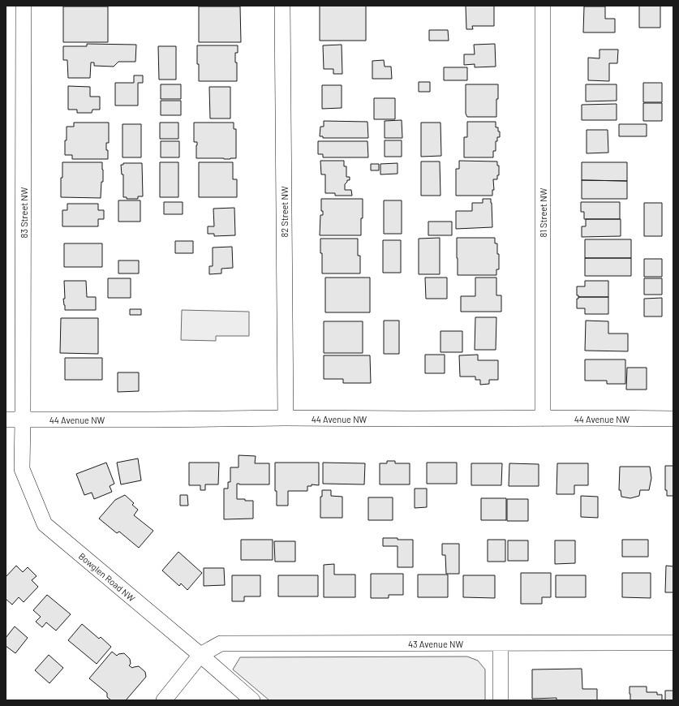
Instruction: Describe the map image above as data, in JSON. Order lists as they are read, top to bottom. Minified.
{"streets":{"street":["82 Street NW","83 Street NW","81 Street NW","44 Avenue NW","Bowglen Road NW","43 Avenue NW"]},"crossings":[["82 Street NW","44 Avenue NW"],["83 Street NW","44 Avenue NW"],["83 Street NW","Bowglen Road NW"],["81 Street NW","44 Avenue NW"],["44 Avenue NW","Bowglen Road NW"],["Bowglen Road NW","43 Avenue NW"]]}
